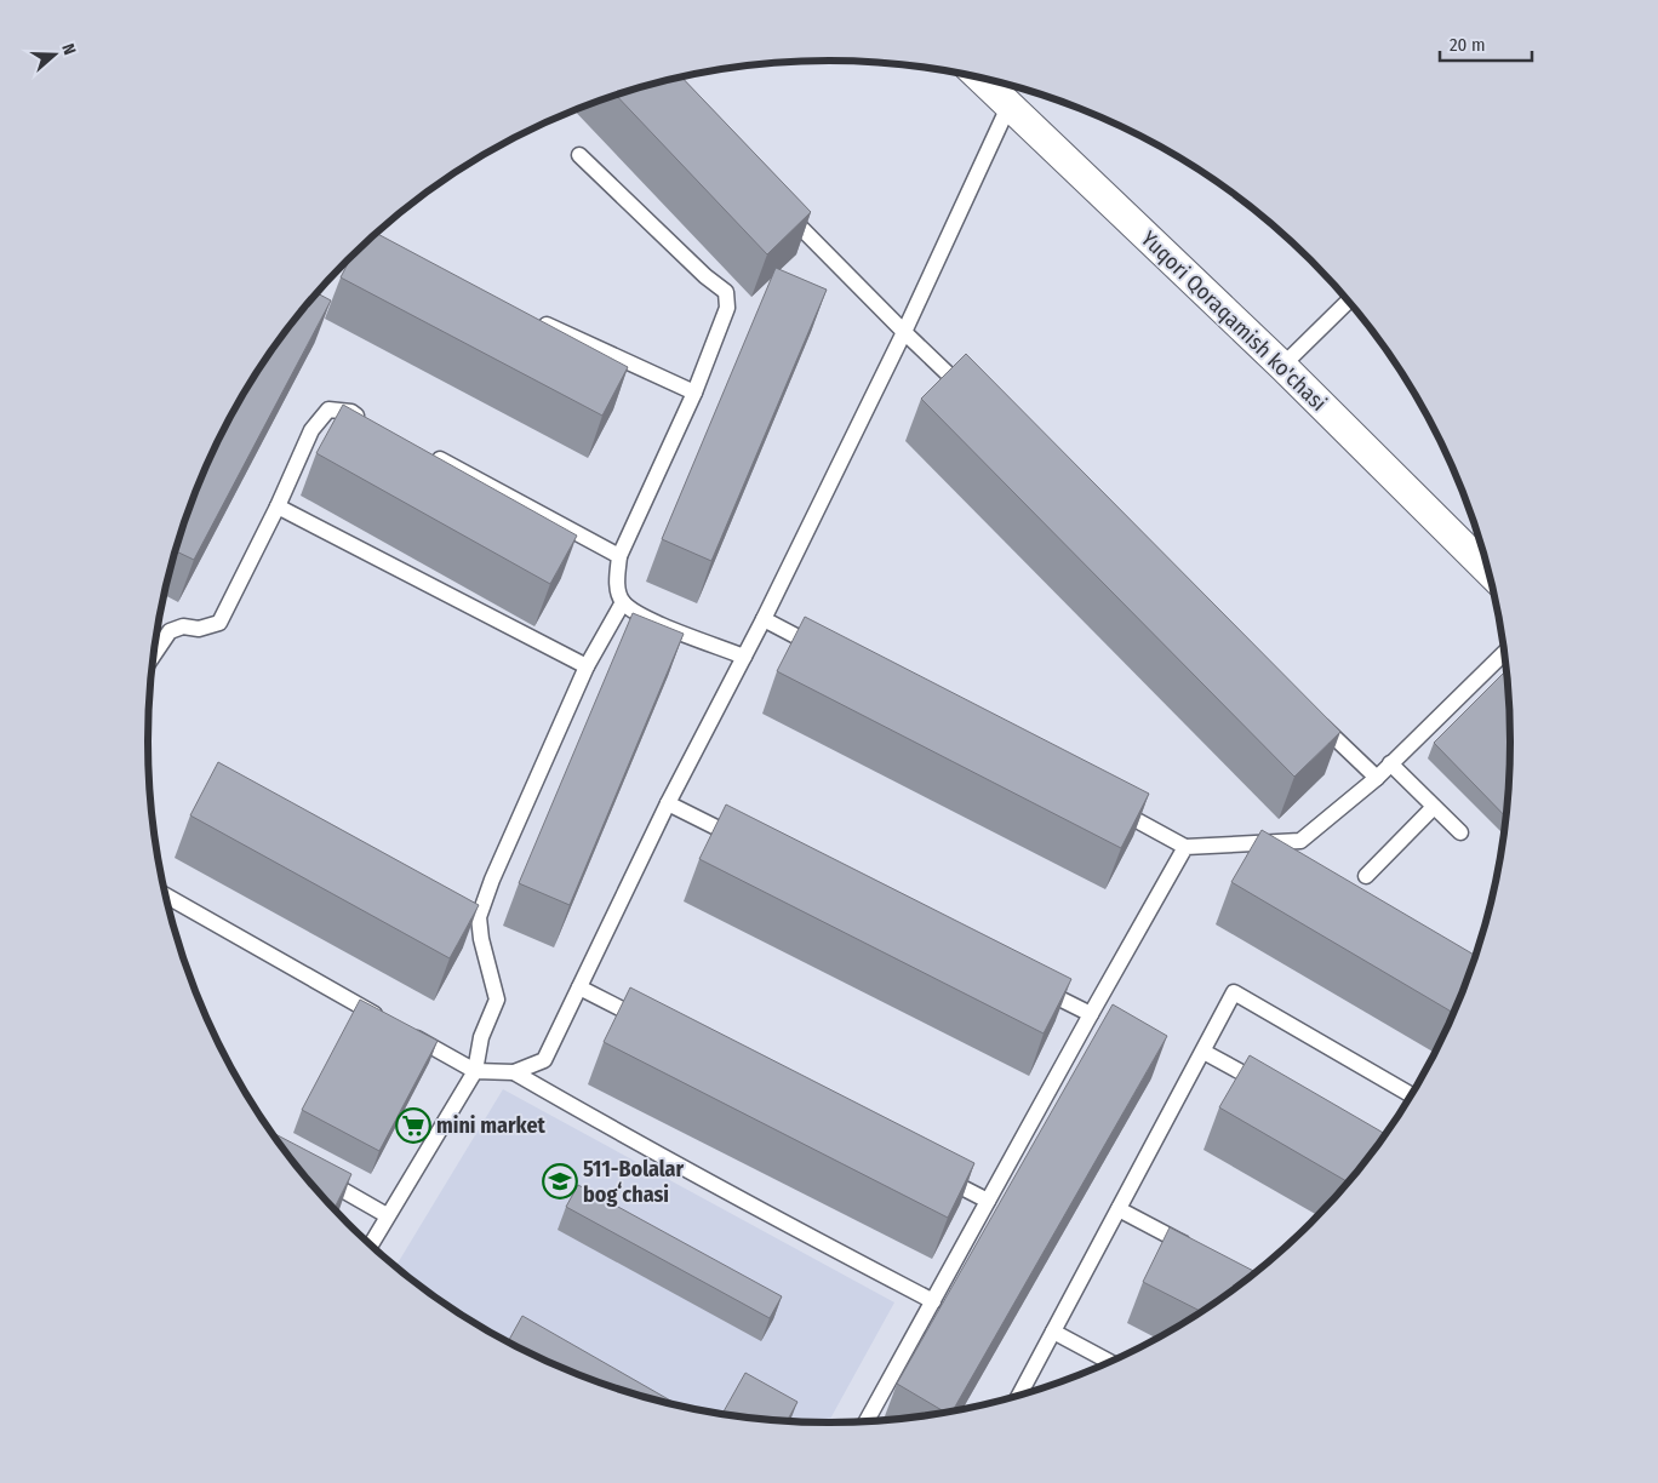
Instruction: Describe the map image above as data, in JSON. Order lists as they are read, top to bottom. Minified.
{"streets":{"street":["Yuqori Qoraqamish ko'chasi"]},"places":{"supermarket":["mini market"],"school or university":["511-Bolalar bogʻchasi"]},"scale_bar":"20 m","north":"right"}
